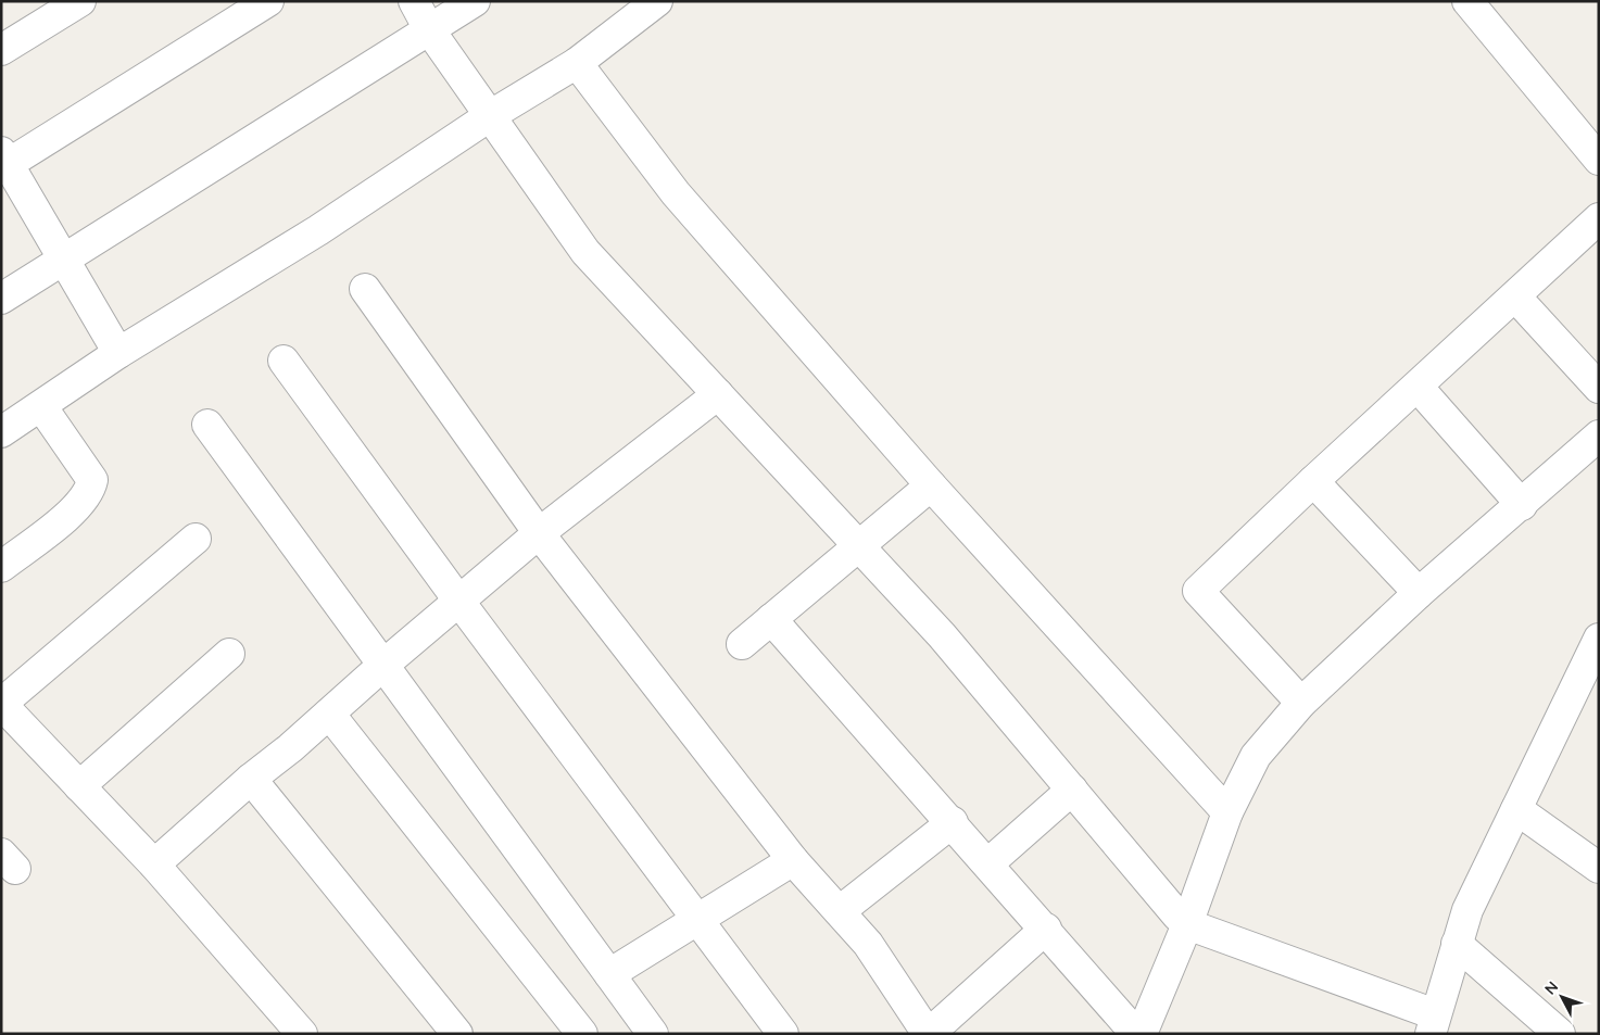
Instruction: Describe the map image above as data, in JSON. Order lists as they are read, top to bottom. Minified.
{"north":"top left"}
